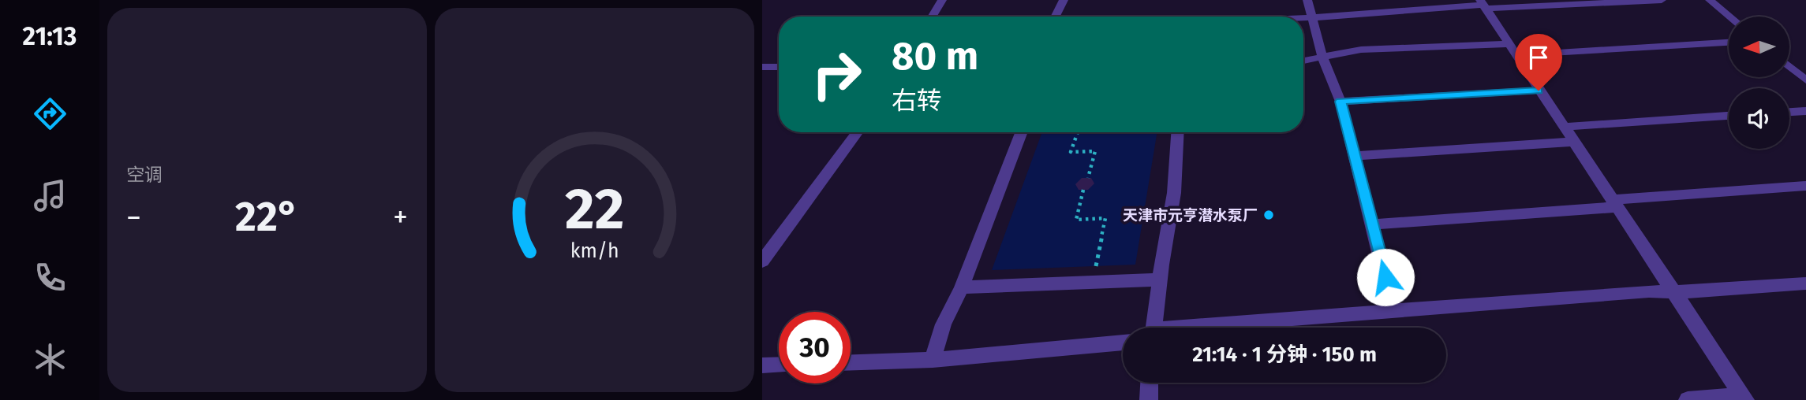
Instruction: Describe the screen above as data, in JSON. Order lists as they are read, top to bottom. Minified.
{"places":["天津市元亨潜水泵厂"],"north":"left","page":{"tabs":"21:13","tile":"空调","turn":["80 m","右转"],"heat":["−","22°","+"],"limit":"30","trip":"21:14 · 1 分钟 · 150 m","gauge":["22","km/h"]}}
